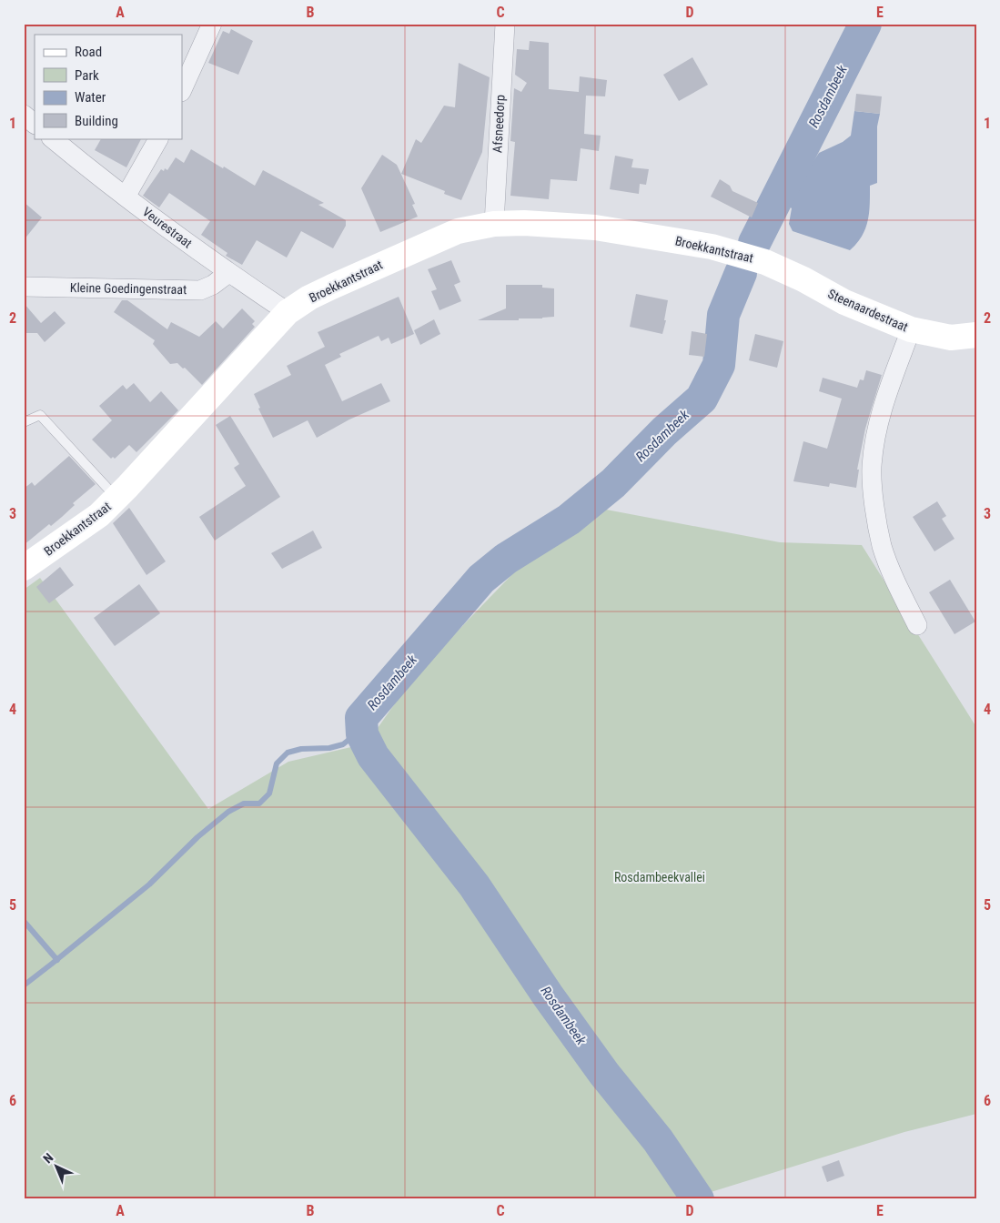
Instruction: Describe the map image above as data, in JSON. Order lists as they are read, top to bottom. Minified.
{"streets":{"street":["Afsneedorp","Veurestraat","Broekkantstraat","Kleine Goedingenstraat","Steenaardestraat"]},"crossings":[["Afsneedorp","Broekkantstraat"],["Veurestraat","Broekkantstraat"],["Veurestraat","Kleine Goedingenstraat"],["Broekkantstraat","Steenaardestraat"]],"water":["Rosdambeek"],"parks":["Rosdambeekvallei"],"legend":["Road","Park","Water","Building"],"north":"top left","grid":{"columns":["A","B","C","D","E"],"rows":["1","2","3","4","5","6"]}}
